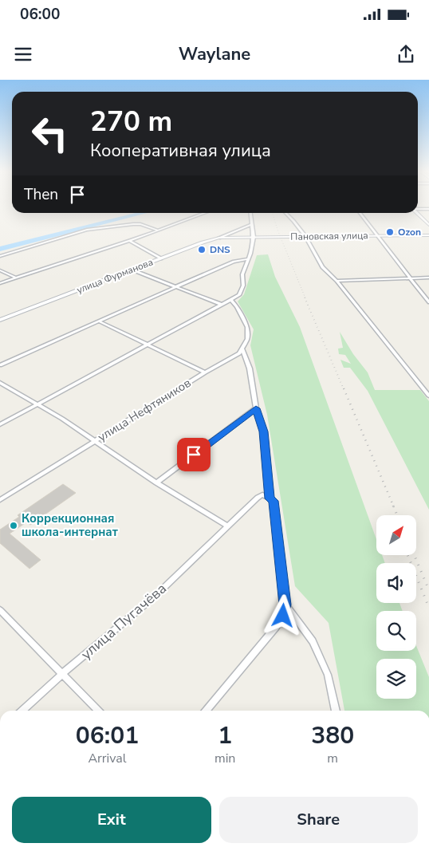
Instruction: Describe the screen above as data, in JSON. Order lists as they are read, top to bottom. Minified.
{"streets":{"main road":["Пановская улица","улица Фурманова"],"street":["улица Нефтяников","улица Пугачёва"]},"crossings":[["Пановская улица","улица Фурманова"]],"places":["Ozon","DNS","Коррекционная школа-интернат"],"north":"top right","page":{"status":"06:00","header":"Waylane","turn":["270 m","Кооперативная улица"],"then":"Then","eta":["06:01","Arrival","1","min","380","m"],"buttons":["Exit","Share"]}}
